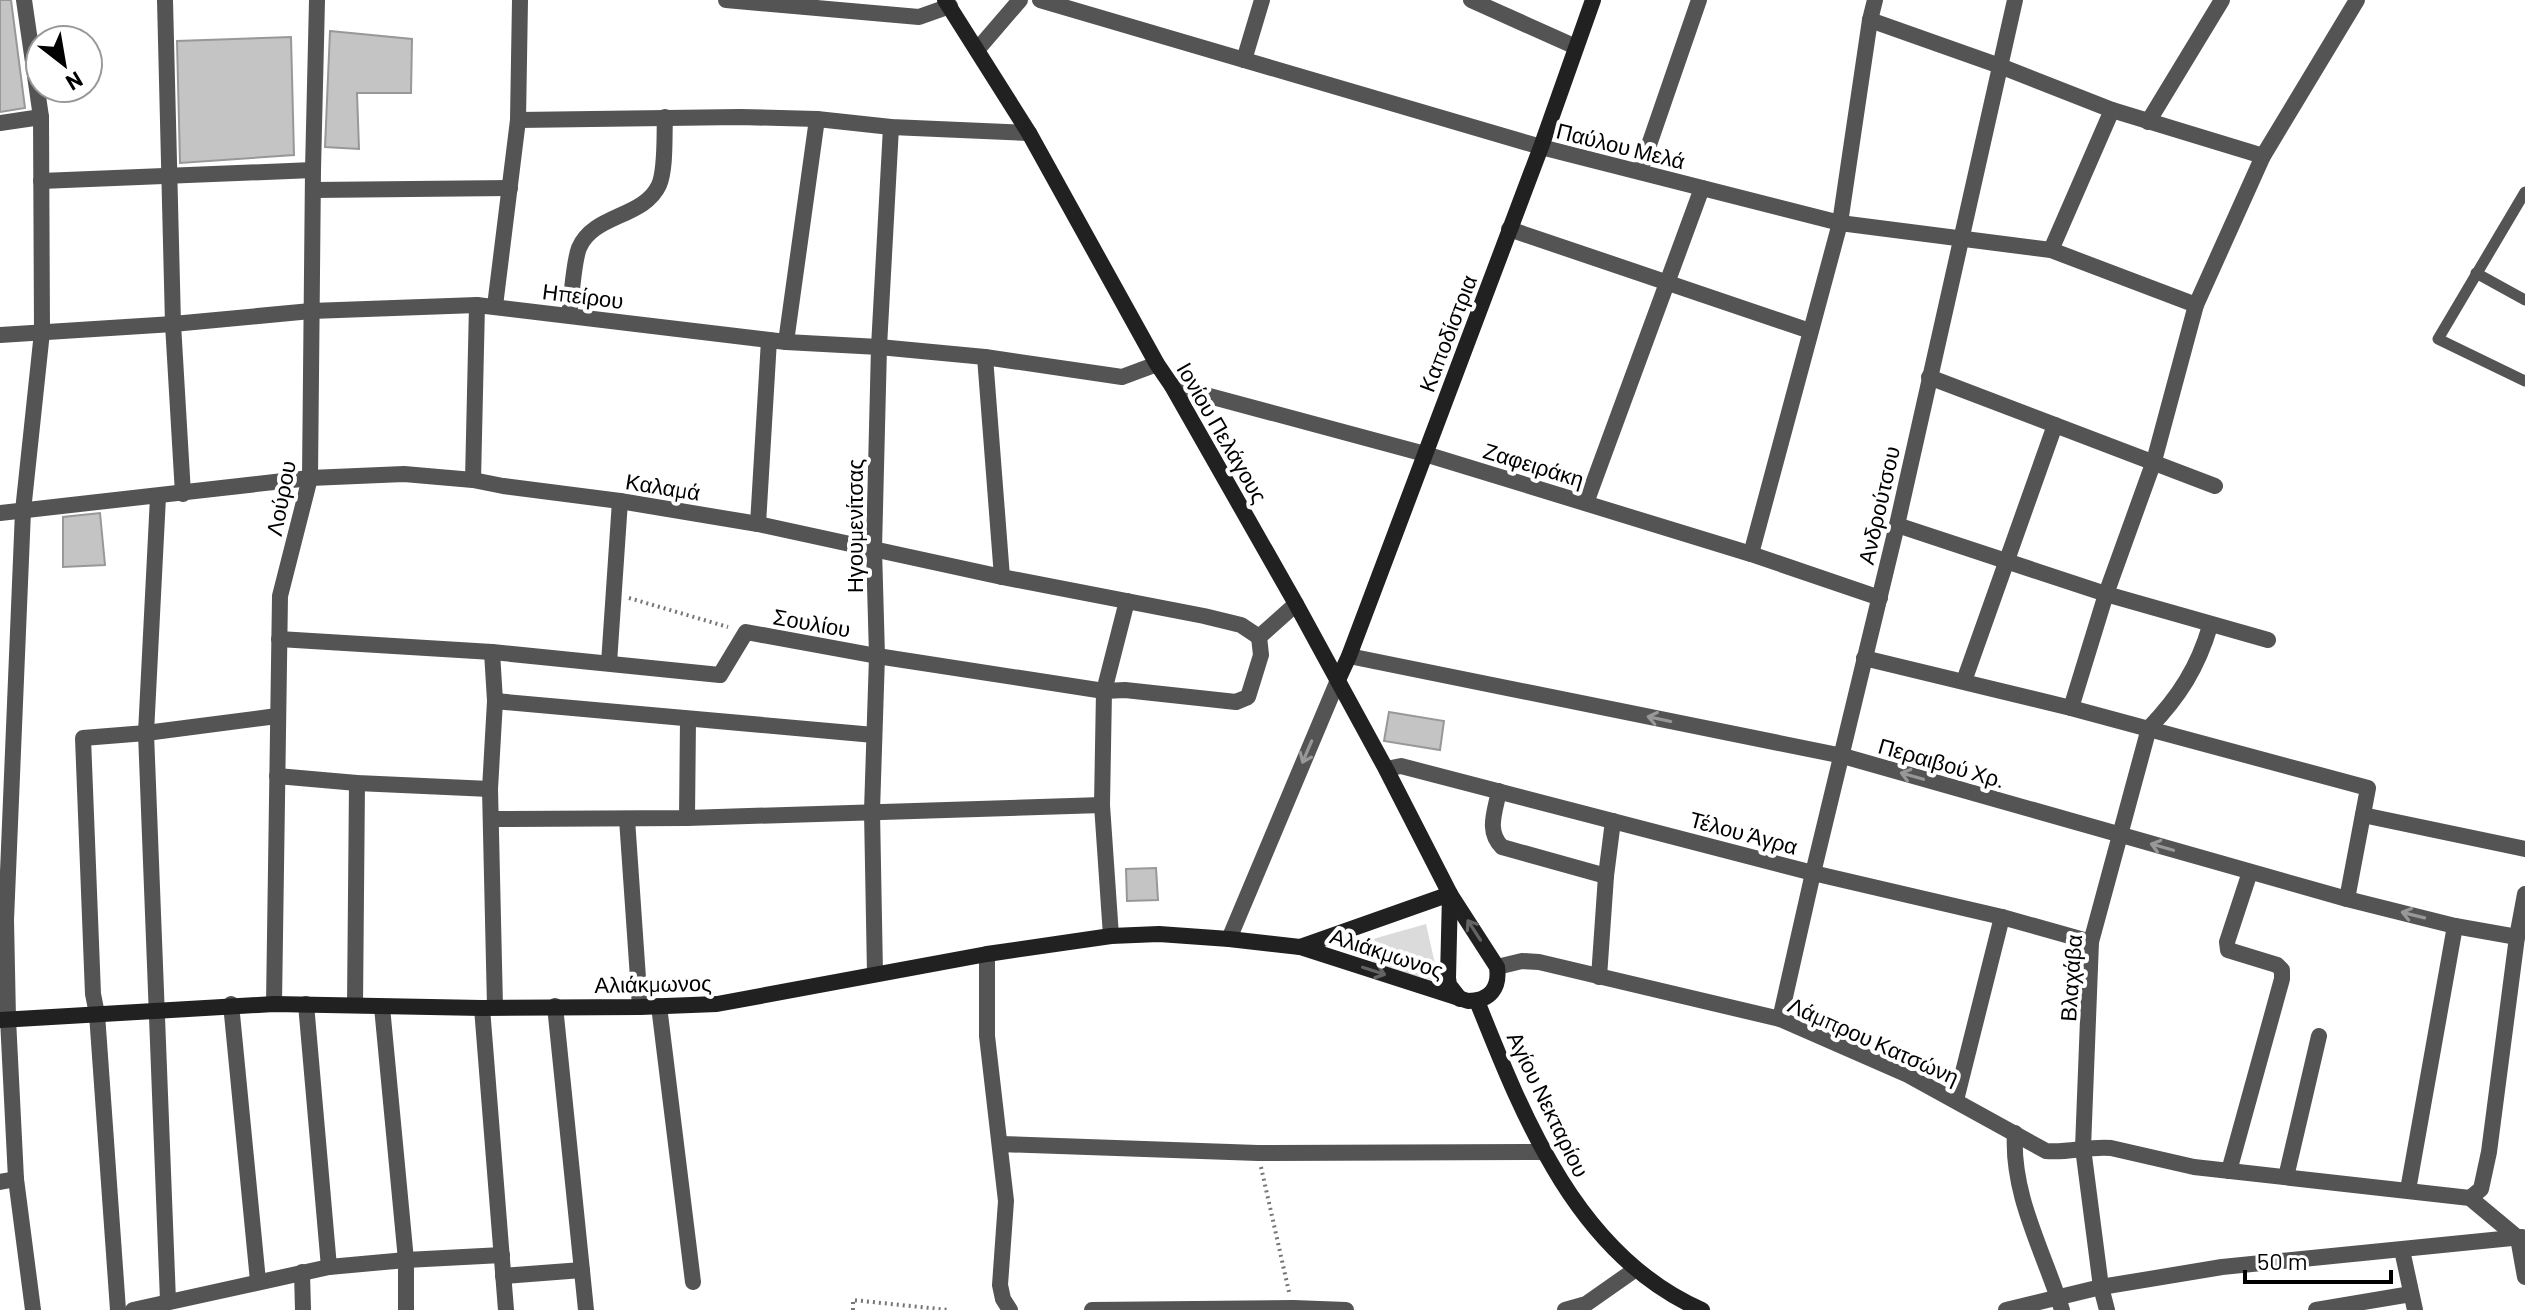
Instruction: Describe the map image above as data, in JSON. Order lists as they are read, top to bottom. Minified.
{"streets":{"street":["Παύλου Μελά","Ηπείρου","Καποδίστρια","Ιονίου Πελάγους","Ζαφειράκη","Καλαμά","Λούρου","Ανδρούτσου","Ηγουμενίτσας","Σουλίου","Περαιβού Χρ.","Τέλου Άγρα","Αλιάκμωνος","Βλαχάβα","Λάμπρου Κατσώνη","Αγίου Νεκταρίου"]},"crossings":[["Παύλου Μελά","Καποδίστρια"],["Παύλου Μελά","Ανδρούτσου"],["Ηπείρου","Ιονίου Πελάγους"],["Ηπείρου","Λούρου"],["Ηπείρου","Ηγουμενίτσας"],["Καποδίστρια","Ιονίου Πελάγους"],["Καποδίστρια","Ζαφειράκη"],["Καποδίστρια","Περαιβού Χρ."],["Ιονίου Πελάγους","Ζαφειράκη"],["Ιονίου Πελάγους","Τέλου Άγρα"],["Ιονίου Πελάγους","Αλιάκμωνος"],["Ιονίου Πελάγους","Αγίου Νεκταρίου"],["Ζαφειράκη","Ανδρούτσου"],["Καλαμά","Λούρου"],["Καλαμά","Ηγουμενίτσας"],["Καλαμά","Σουλίου"],["Λούρου","Σουλίου"],["Λούρου","Αλιάκμωνος"],["Ανδρούτσου","Περαιβού Χρ."],["Ανδρούτσου","Τέλου Άγρα"],["Ανδρούτσου","Λάμπρου Κατσώνη"],["Ηγουμενίτσας","Σουλίου"],["Ηγουμενίτσας","Αλιάκμωνος"],["Περαιβού Χρ.","Βλαχάβα"],["Τέλου Άγρα","Βλαχάβα"],["Αλιάκμωνος","Αγίου Νεκταρίου"],["Βλαχάβα","Λάμπρου Κατσώνη"]],"scale_bar":"50 m","north":"bottom right"}
